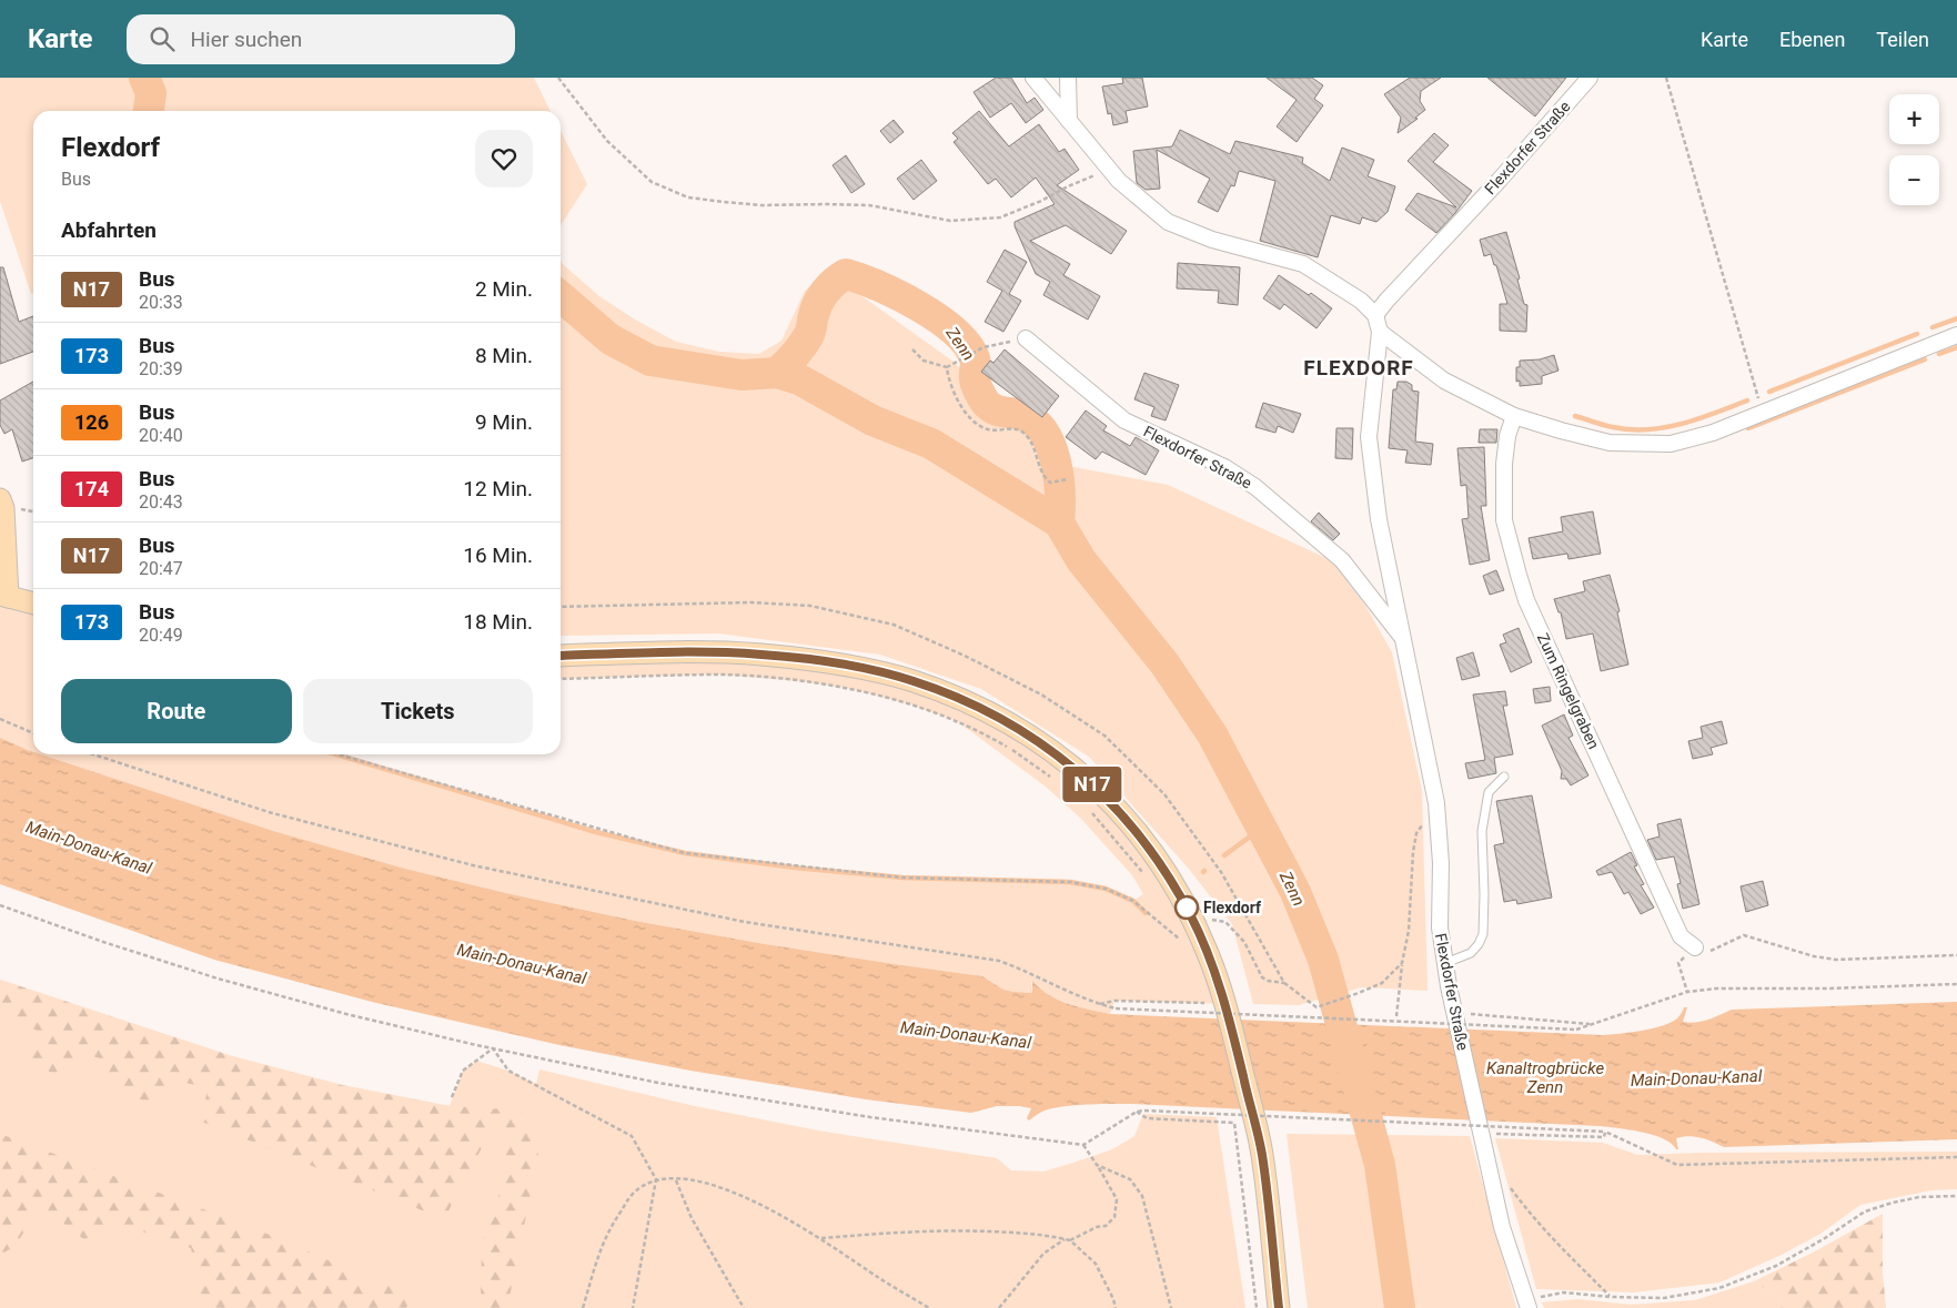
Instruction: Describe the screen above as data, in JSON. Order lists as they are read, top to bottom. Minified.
{"streets":{"street":["Flexdorfer Straße","Zum Ringelgraben"]},"districts":["FLEXDORF"],"water":["Zenn","Main-Donau-Kanal","Kanaltrogbrücke Zenn"],"places":["Flexdorf"],"lines":["bus line N17"],"page":{"header":"Karte","search":"Hier suchen","nav":["Karte","Ebenen","Teilen"],"on_map":"N17","map_buttons":["+","−"],"heading":[["Flexdorf","Bus"],"Abfahrten"],"list":[{"mark":"N17","name":"Bus","note":"20:33","value":"2 Min."},{"mark":"173","name":"Bus","note":"20:39","value":"8 Min."},{"mark":"126","name":"Bus","note":"20:40","value":"9 Min."},{"mark":"174","name":"Bus","note":"20:43","value":"12 Min."},{"mark":"N17","name":"Bus","note":"20:47","value":"16 Min."},{"mark":"173","name":"Bus","note":"20:49","value":"18 Min."}],"buttons":["Route","Tickets"]}}
